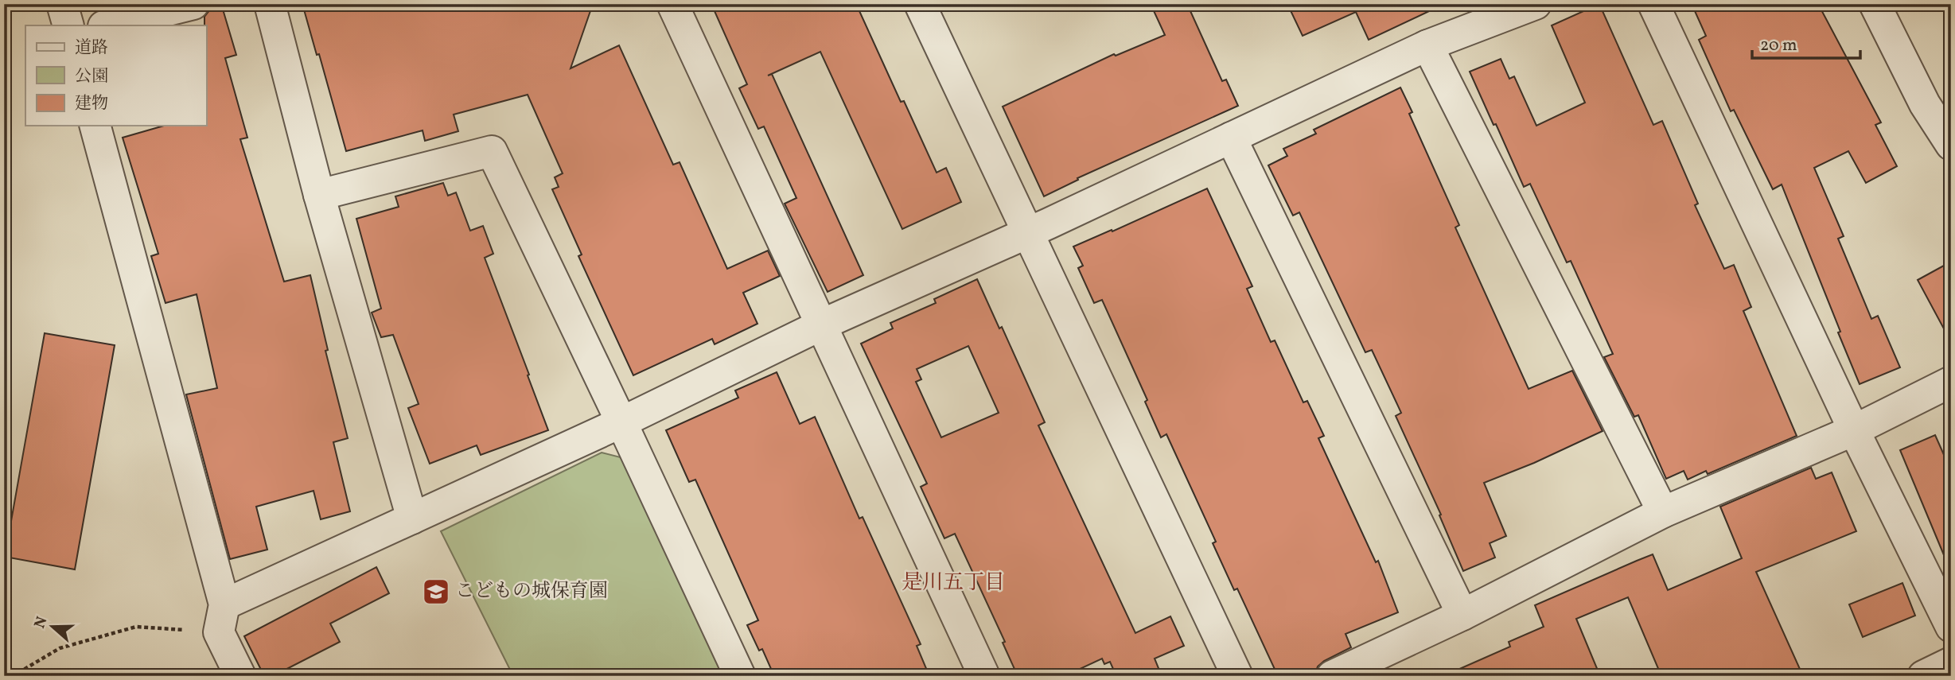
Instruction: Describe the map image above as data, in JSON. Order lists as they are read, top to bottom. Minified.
{"districts":["是川五丁目"],"places":{"school or university":["こどもの城保育園"]},"legend":["道路","公園","建物"],"scale_bar":"20 m","north":"left"}
